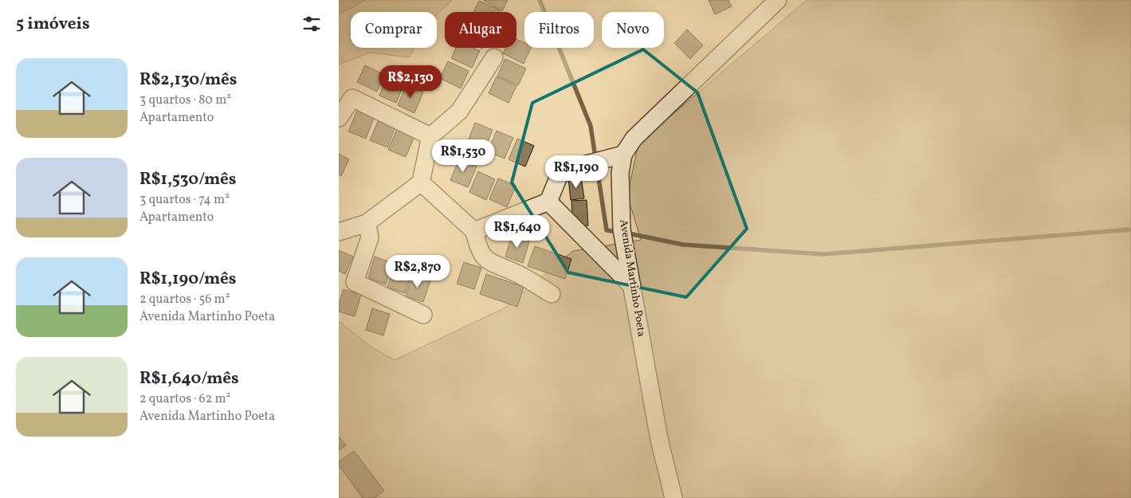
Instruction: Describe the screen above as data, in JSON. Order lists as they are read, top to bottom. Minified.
{"streets":{"street":["Avenida Martinho Poeta"]},"page":{"heading":"5 imóveis","chip":["Comprar","Alugar","Filtros","Novo"],"list":[{"name":"R$2,130/mês","note":"3 quartos · 80 m² · Apartamento"},{"name":"R$1,530/mês","note":"3 quartos · 74 m² · Apartamento"},{"name":"R$1,190/mês","note":"2 quartos · 56 m² · Avenida Martinho Poeta"},{"name":"R$1,640/mês","note":"2 quartos · 62 m² · Avenida Martinho Poeta"}],"price":["R$2,130","R$1,530","R$1,190","R$1,640","R$2,870"]}}
